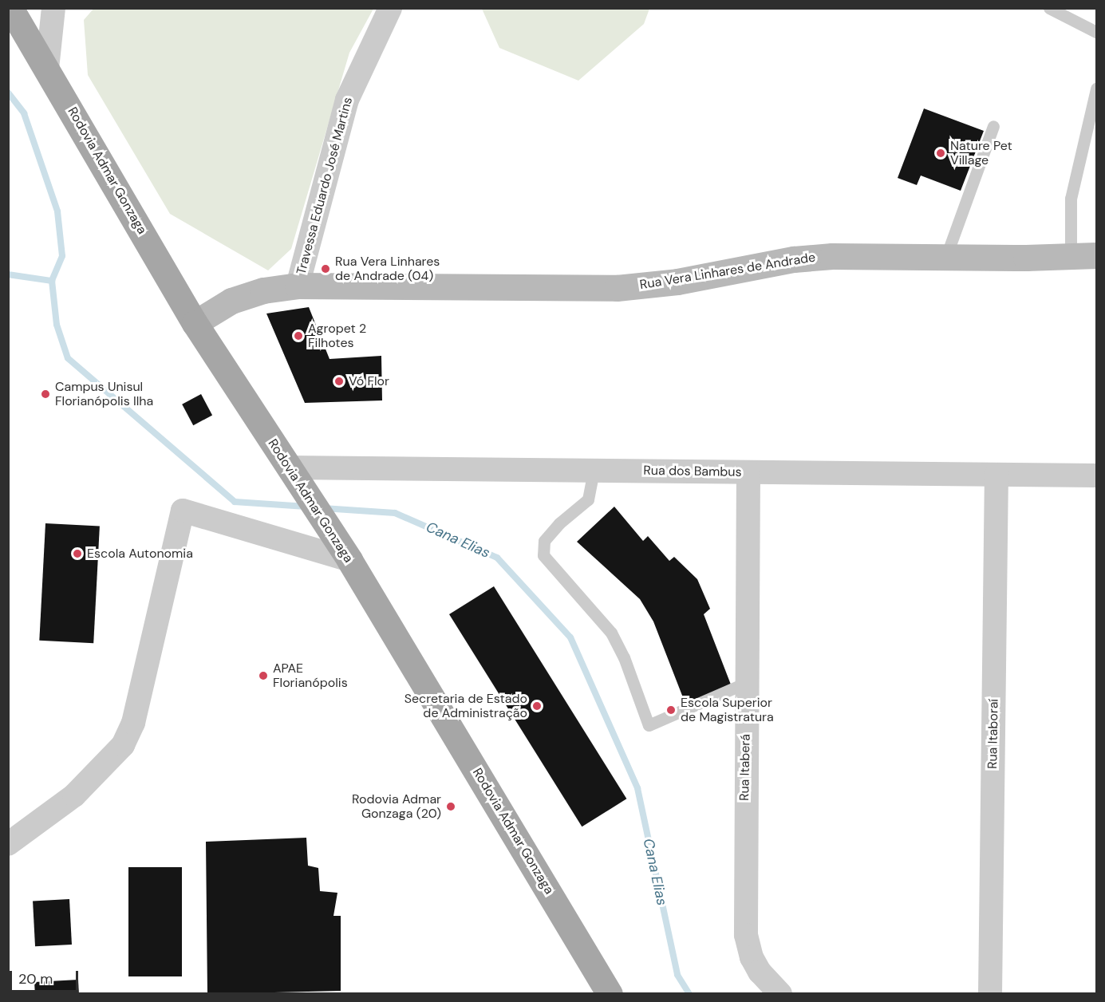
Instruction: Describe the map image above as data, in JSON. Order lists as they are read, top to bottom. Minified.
{"streets":{"main road":["Rodovia Admar Gonzaga","Rua Vera Linhares de Andrade"],"street":["Travessa Eduardo José Martins","Rua dos Bambus","Rua Itaboraí","Rua Itaberá"]},"crossings":[["Rodovia Admar Gonzaga","Rua Vera Linhares de Andrade"],["Rodovia Admar Gonzaga","Rua dos Bambus"],["Travessa Eduardo José Martins","Rua Vera Linhares de Andrade"],["Rua dos Bambus","Rua Itaboraí"],["Rua dos Bambus","Rua Itaberá"]],"water":["Cana Elias"],"places":["Nature Pet Village","Rua Vera Linhares de Andrade (04)","Agropet 2 Filhotes","Vó Flor","Campus Unisul Florianópolis Ilha","Escola Autonomia","APAE Florianópolis","Secretaria de Estado de Administração","Escola Superior de Magistratura","Rodovia Admar Gonzaga (20)"],"scale_bar":"20 m"}
